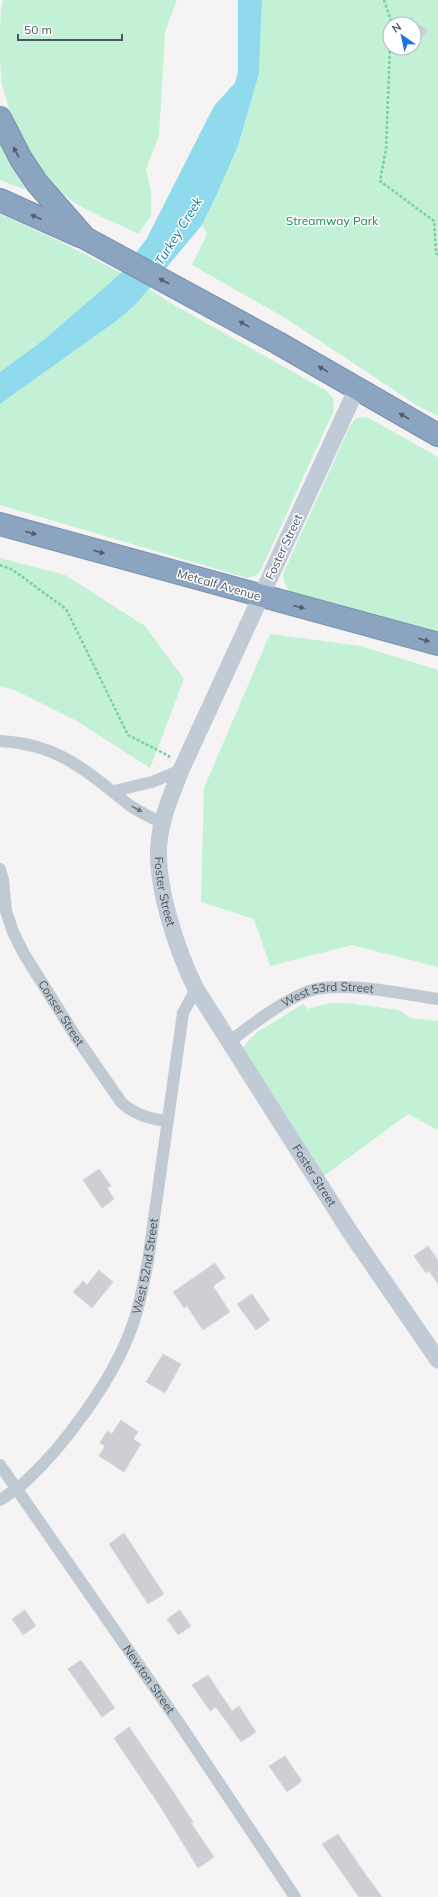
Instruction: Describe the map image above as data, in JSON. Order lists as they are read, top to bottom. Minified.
{"streets":{"highway":["Metcalf Avenue"],"street":["Foster Street","West 53rd Street","Conser Street","West 52nd Street","Newton Street"]},"crossings":[["Foster Street","Metcalf Avenue"],["Foster Street","West 53rd Street"],["Foster Street","West 52nd Street"],["Conser Street","West 52nd Street"],["West 52nd Street","Newton Street"]],"one_way":["Metcalf Avenue"],"water":["Turkey Creek"],"parks":["Streamway Park"],"scale_bar":"50 m","north":"top left"}
